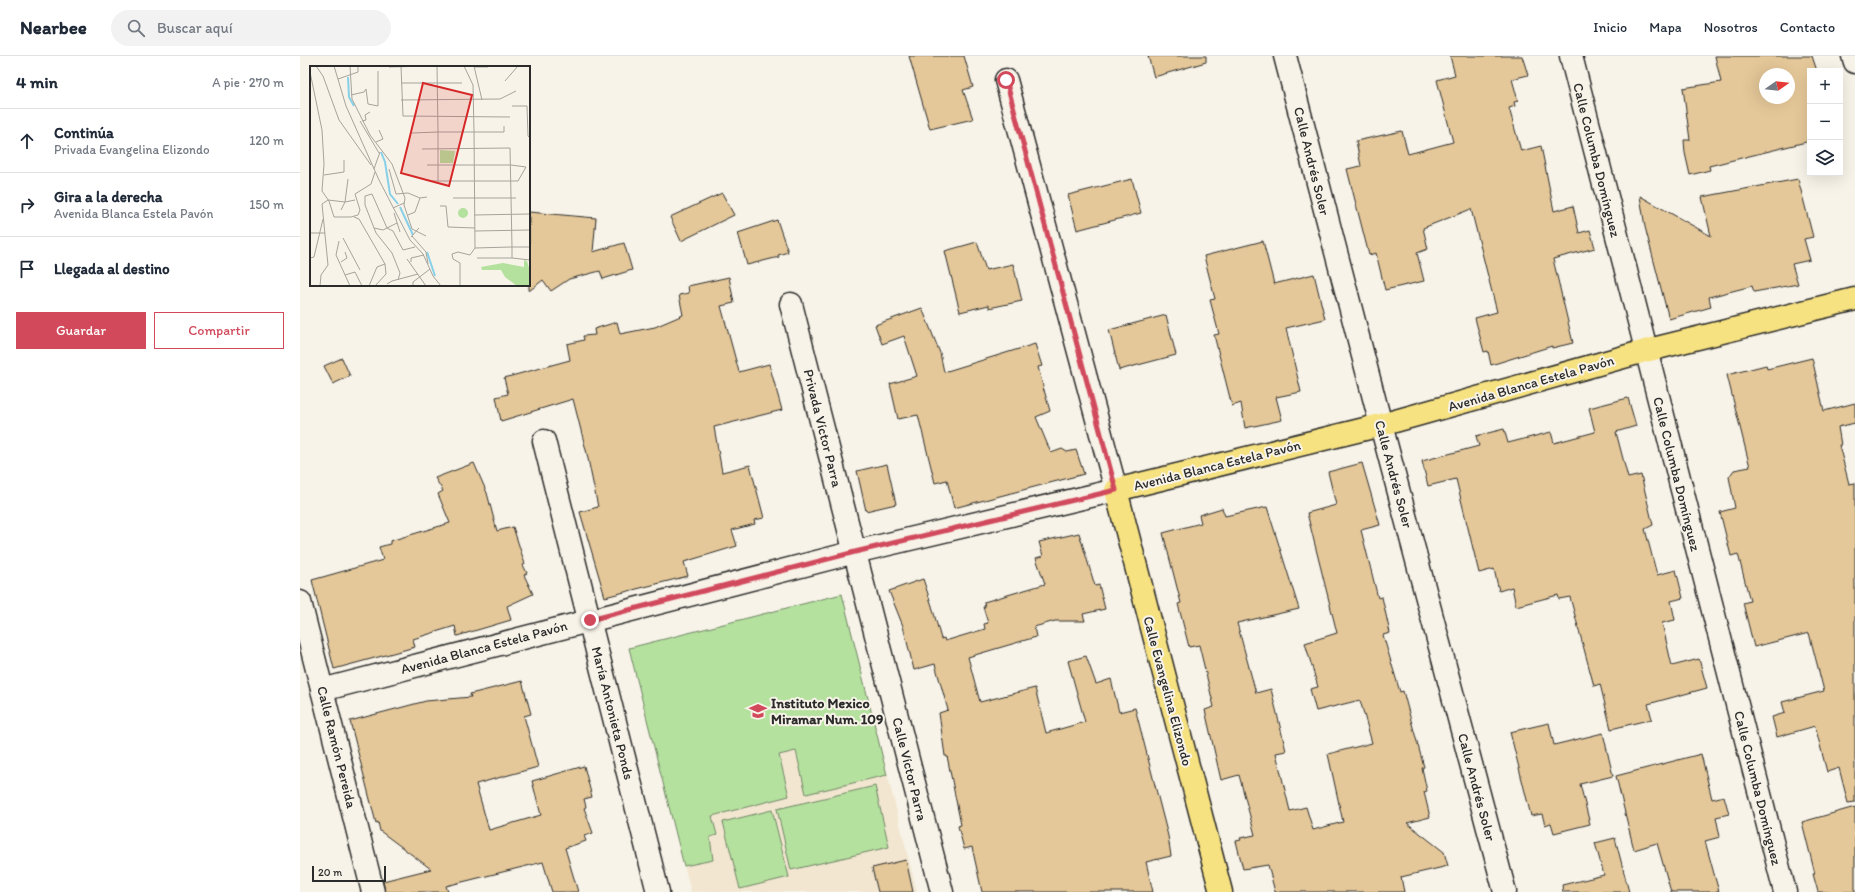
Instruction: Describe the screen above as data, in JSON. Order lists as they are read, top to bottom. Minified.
{"streets":{"main road":["Avenida Blanca Estela Pavón","Calle Evangelina Elizondo"],"street":["Calle Columba Domínguez","Calle Andrés Soler","Privada Víctor Parra","María Antonieta Ponds","Calle Ramón Pereida","Calle Víctor Parra"]},"crossings":[["Calle Columba Domínguez","Avenida Blanca Estela Pavón"],["Calle Andrés Soler","Avenida Blanca Estela Pavón"],["Avenida Blanca Estela Pavón","Privada Víctor Parra"],["Avenida Blanca Estela Pavón","Calle Evangelina Elizondo"],["Avenida Blanca Estela Pavón","María Antonieta Ponds"],["Avenida Blanca Estela Pavón","Calle Ramón Pereida"],["Avenida Blanca Estela Pavón","Calle Víctor Parra"],["Privada Víctor Parra","Calle Víctor Parra"]],"places":{"school or university":["Instituto Mexico Miramar Num. 109"]},"scale_bar":"20 m","north":"right","page":{"header":"Nearbee","search":"Buscar aquí","nav":["Inicio","Mapa","Nosotros","Contacto"],"heading":["4 min","A pie · 270 m"],"map_buttons":["+","−"],"list":[["Continúa","Privada Evangelina Elizondo","120 m"],["Gira a la derecha","Avenida Blanca Estela Pavón","150 m"],"Llegada al destino"],"buttons":["Guardar","Compartir"],"scale":"20 m"}}
